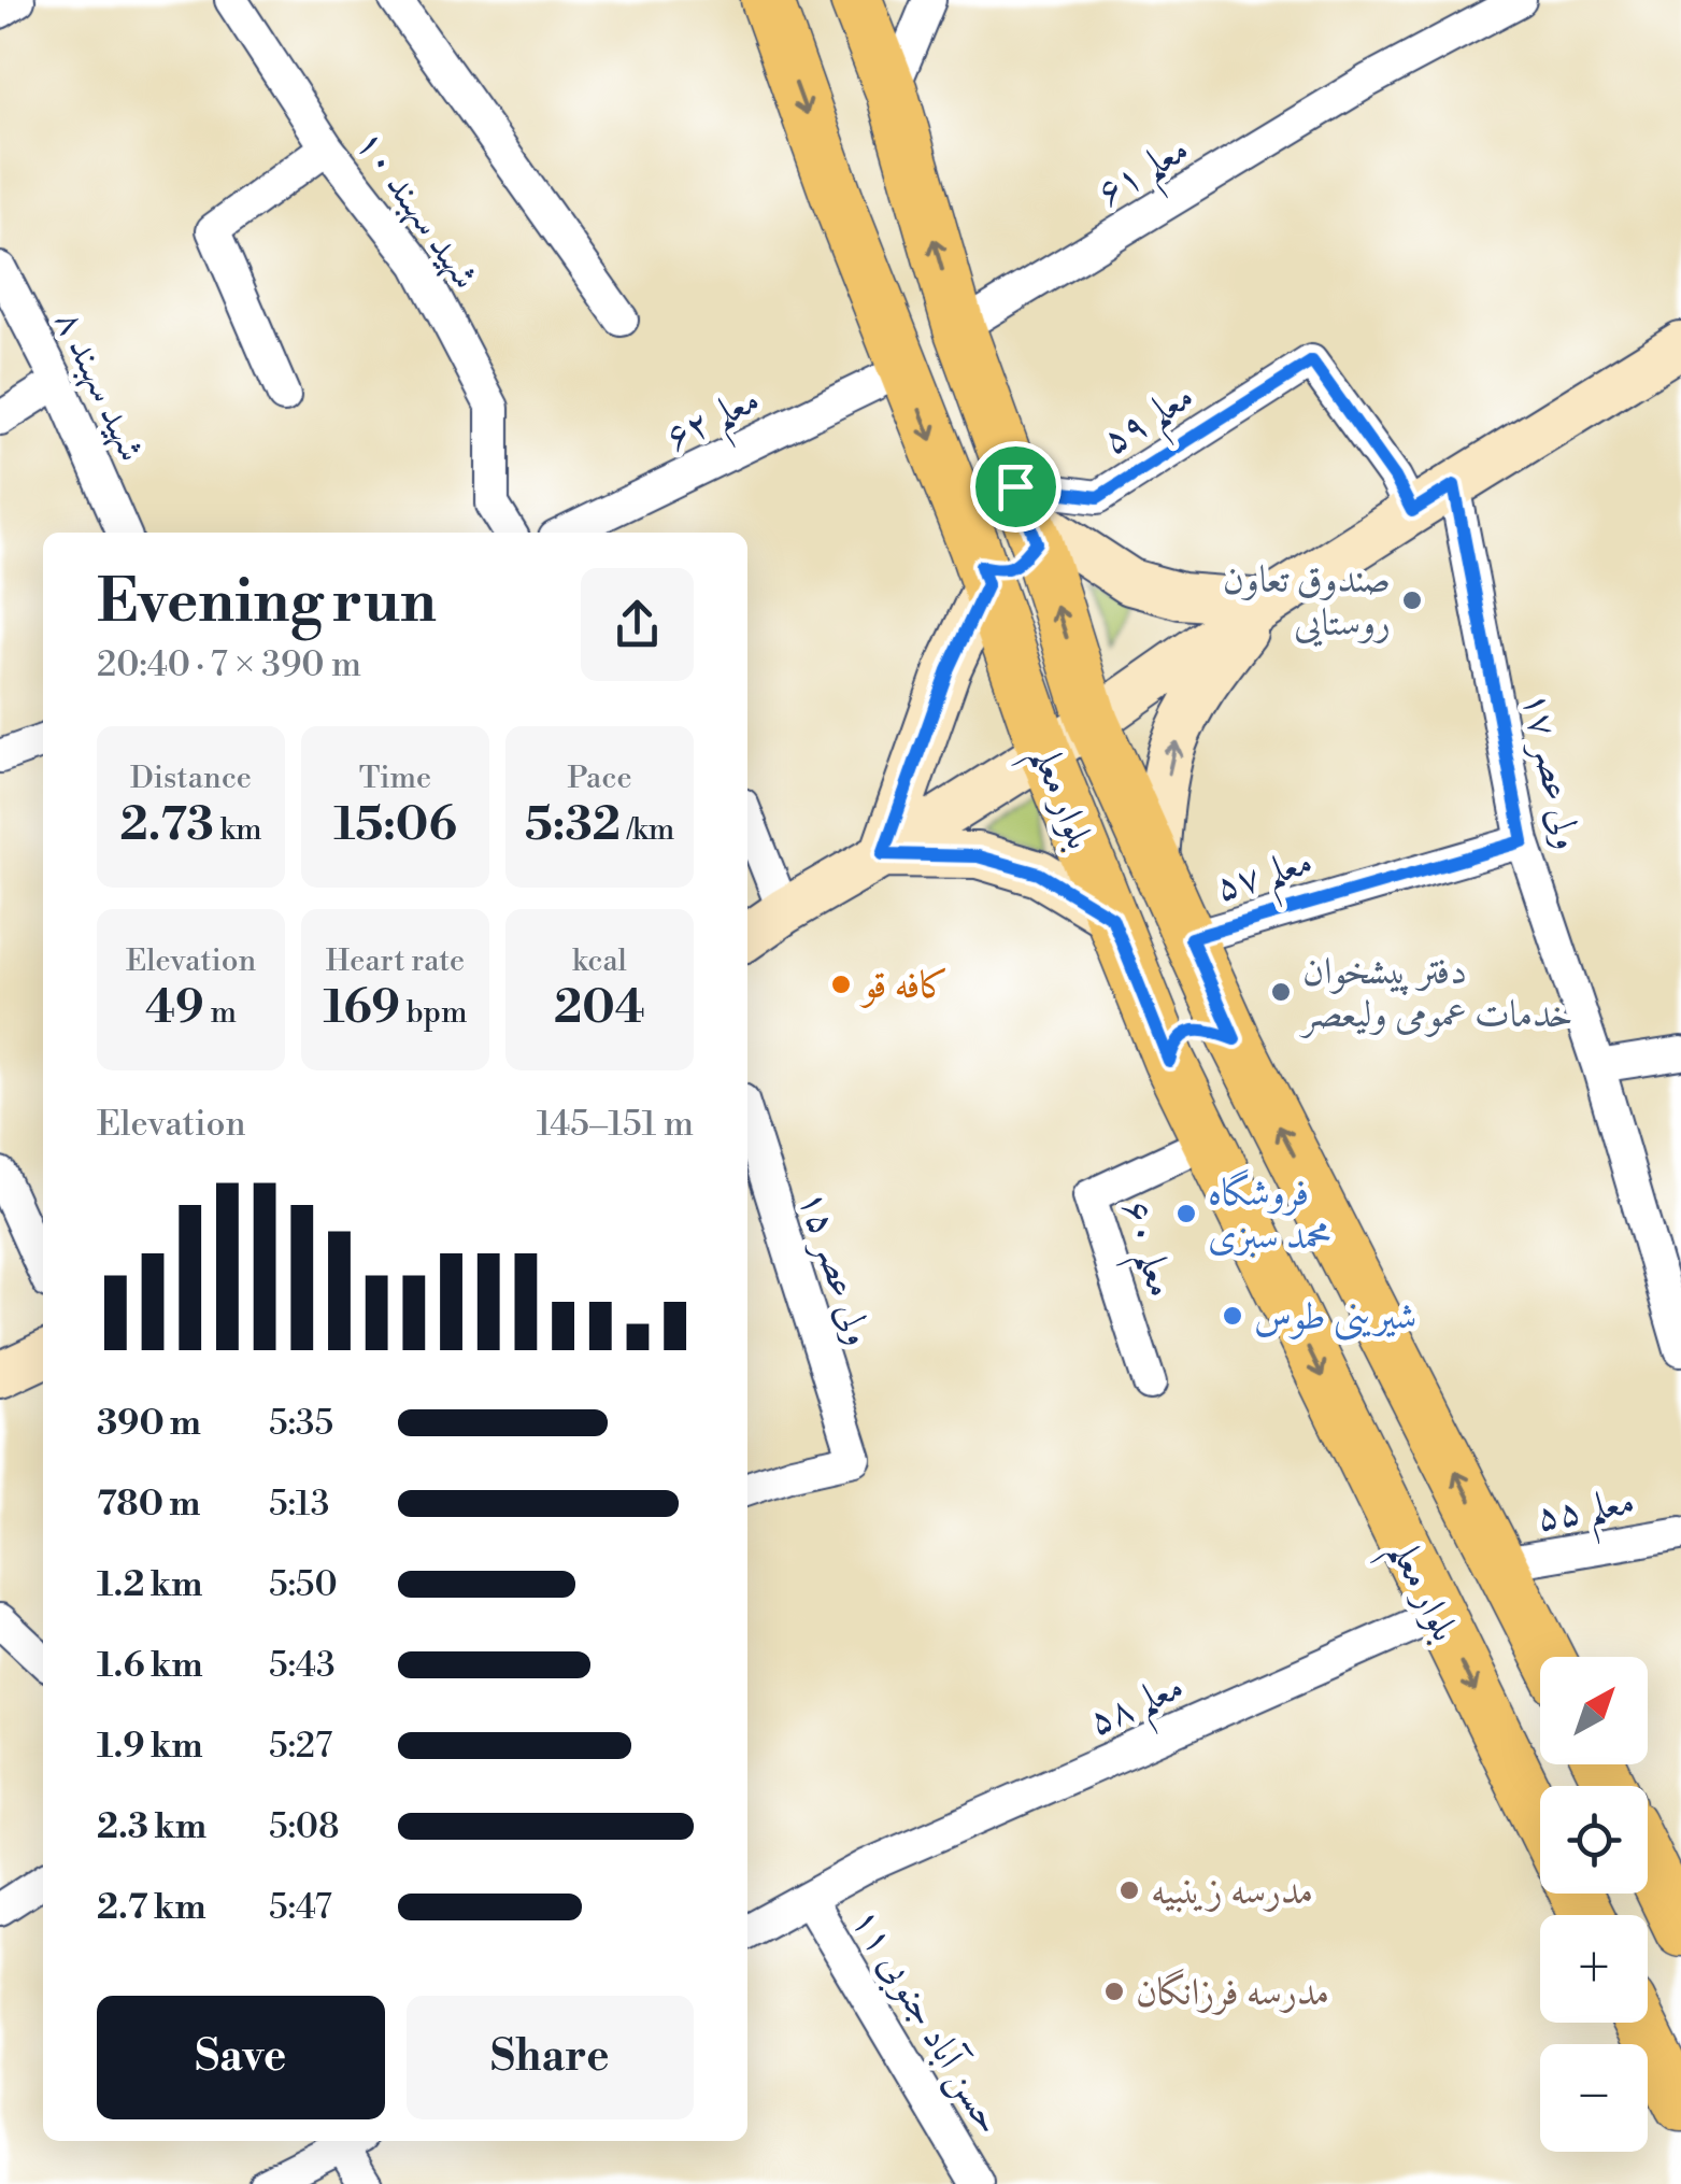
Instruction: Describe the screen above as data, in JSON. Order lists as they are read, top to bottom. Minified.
{"streets":{"main road":["بلوار معلم"],"street":["معلم ۶۱","شهید سهبند ۱۰","شهید سهبند ۸","معلم ۶۲","معلم ۵۹","ولی عصر ۱۷","معلم ۵۷","معلم ۶۰","ولی عصر ۱۵","معلم ۵۵","معلم ۵۸","حسن آباد جنوبی ۱۱"]},"crossings":[["معلم ۶۱","بلوار معلم"],["معلم ۶۲","بلوار معلم"],["معلم ۵۹","بلوار معلم"],["ولی عصر ۱۷","معلم ۵۷"],["بلوار معلم","معلم ۵۷"],["بلوار معلم","معلم ۶۰"],["بلوار معلم","معلم ۵۵"],["بلوار معلم","معلم ۵۸"],["معلم ۵۸","حسن آباد جنوبی ۱۱"]],"places":["صندوق تعاون روستایی","کافه قو","دفتر پیشخوان خدمات عمومی ولیعصر","فروشگاه محمد سبزی","شیرینی طوس","مدرسه زینبیه","مدرسه فرزانگان"],"north":"top right","page":{"heading":["Evening run","20:40 · 7 × 390 m"],"stats":[["Distance","2.73 km"],["Time","15:06"],["Pace","5:32 /km"],["Elevation","49 m"],["Heart rate","169 bpm"],["kcal","204"]],"chart":["Elevation","145–151 m"],"list":[{"name":"390 m","note":"5:35"},{"name":"780 m","note":"5:13"},{"name":"1.2 km","note":"5:50"},{"name":"1.6 km","note":"5:43"},{"name":"1.9 km","note":"5:27"},{"name":"2.3 km","note":"5:08"},{"name":"2.7 km","note":"5:47"}],"map_buttons":["+","−"],"buttons":["Save","Share"]}}
